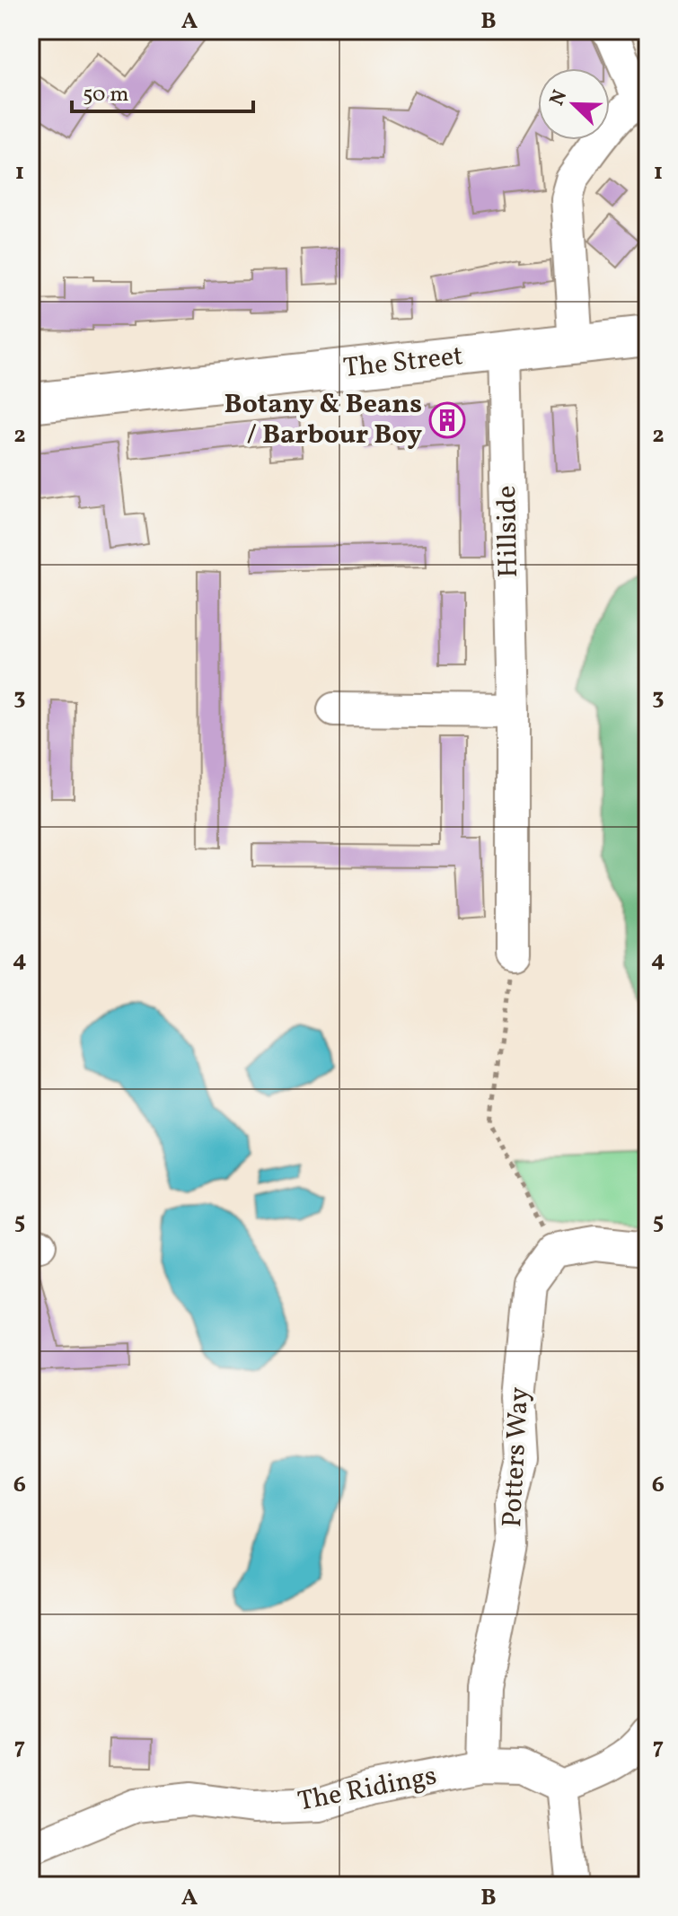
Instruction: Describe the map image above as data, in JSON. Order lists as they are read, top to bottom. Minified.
{"streets":{"main road":["The Street"],"street":["Hillside","Potters Way","The Ridings"]},"crossings":[["The Street","Hillside"],["Potters Way","The Ridings"]],"places":{"building":["Botany & Beans / Barbour Boy"]},"scale_bar":"50 m","north":"top left","grid":{"columns":["A","B"],"rows":["1","2","3","4","5","6","7"]}}
